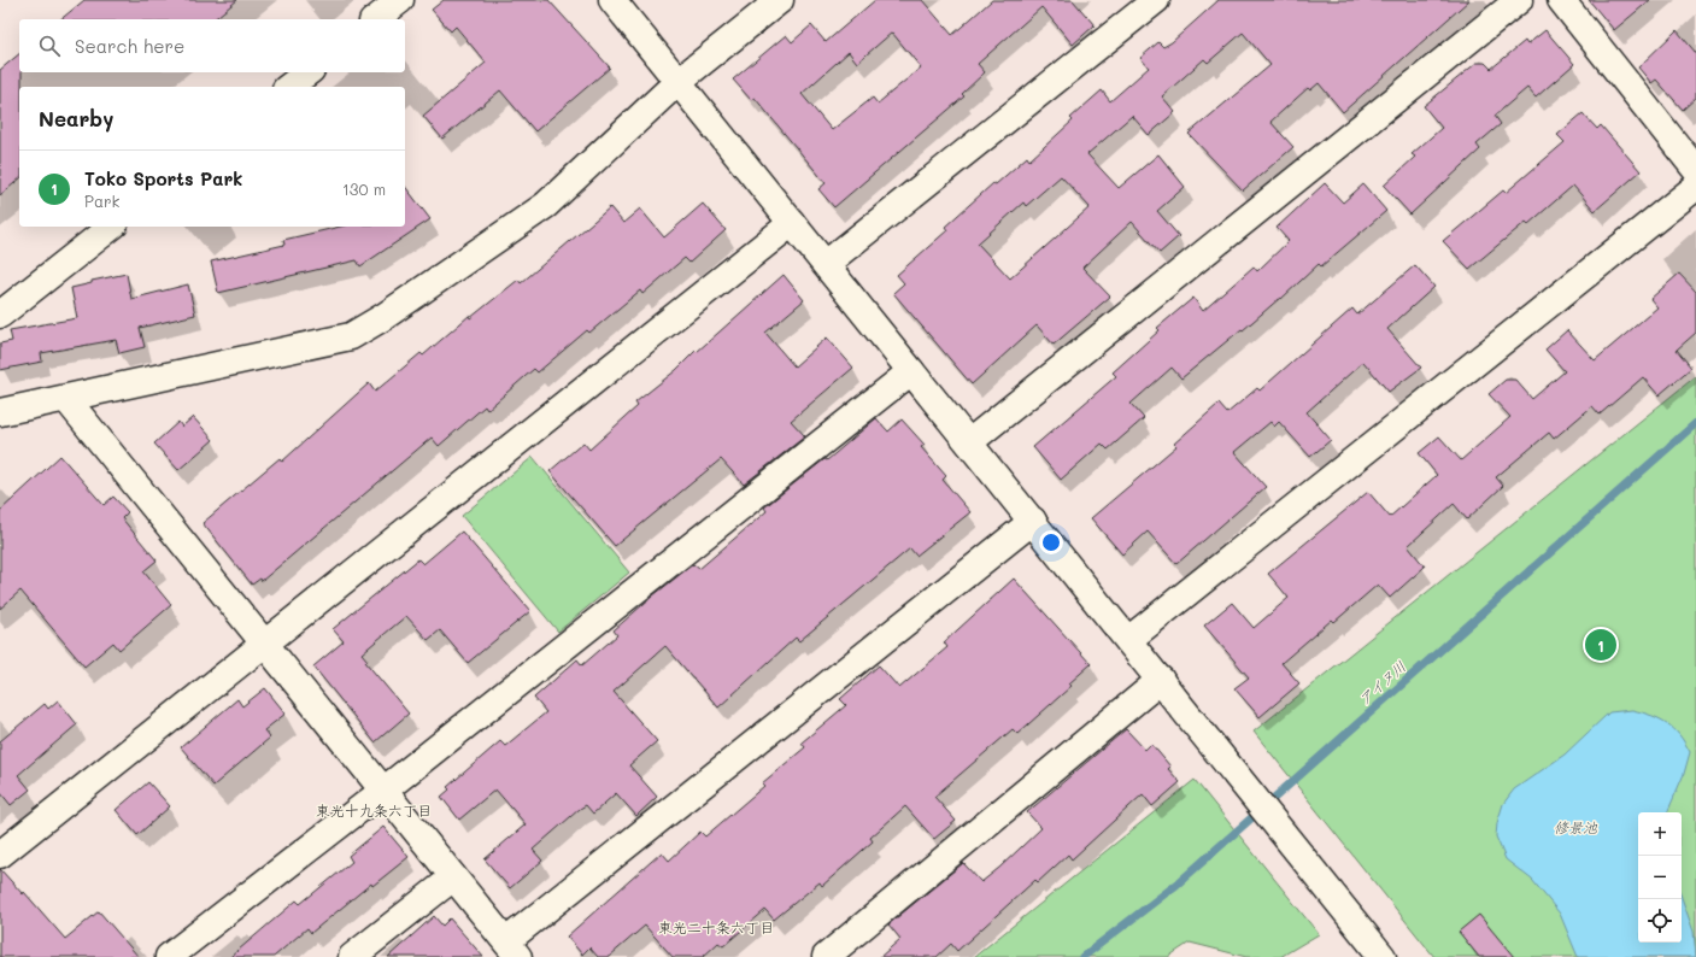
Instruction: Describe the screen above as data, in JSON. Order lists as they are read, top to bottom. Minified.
{"districts":["東光十九条六丁目","東光二十条六丁目"],"water":["アイヌ川","修景池"],"page":{"search":"Search here","heading":"Nearby","list":[{"mark":"1","name":"Toko Sports Park","note":"Park","value":"130 m"}],"pins":"1","map_buttons":["+","−"]}}
